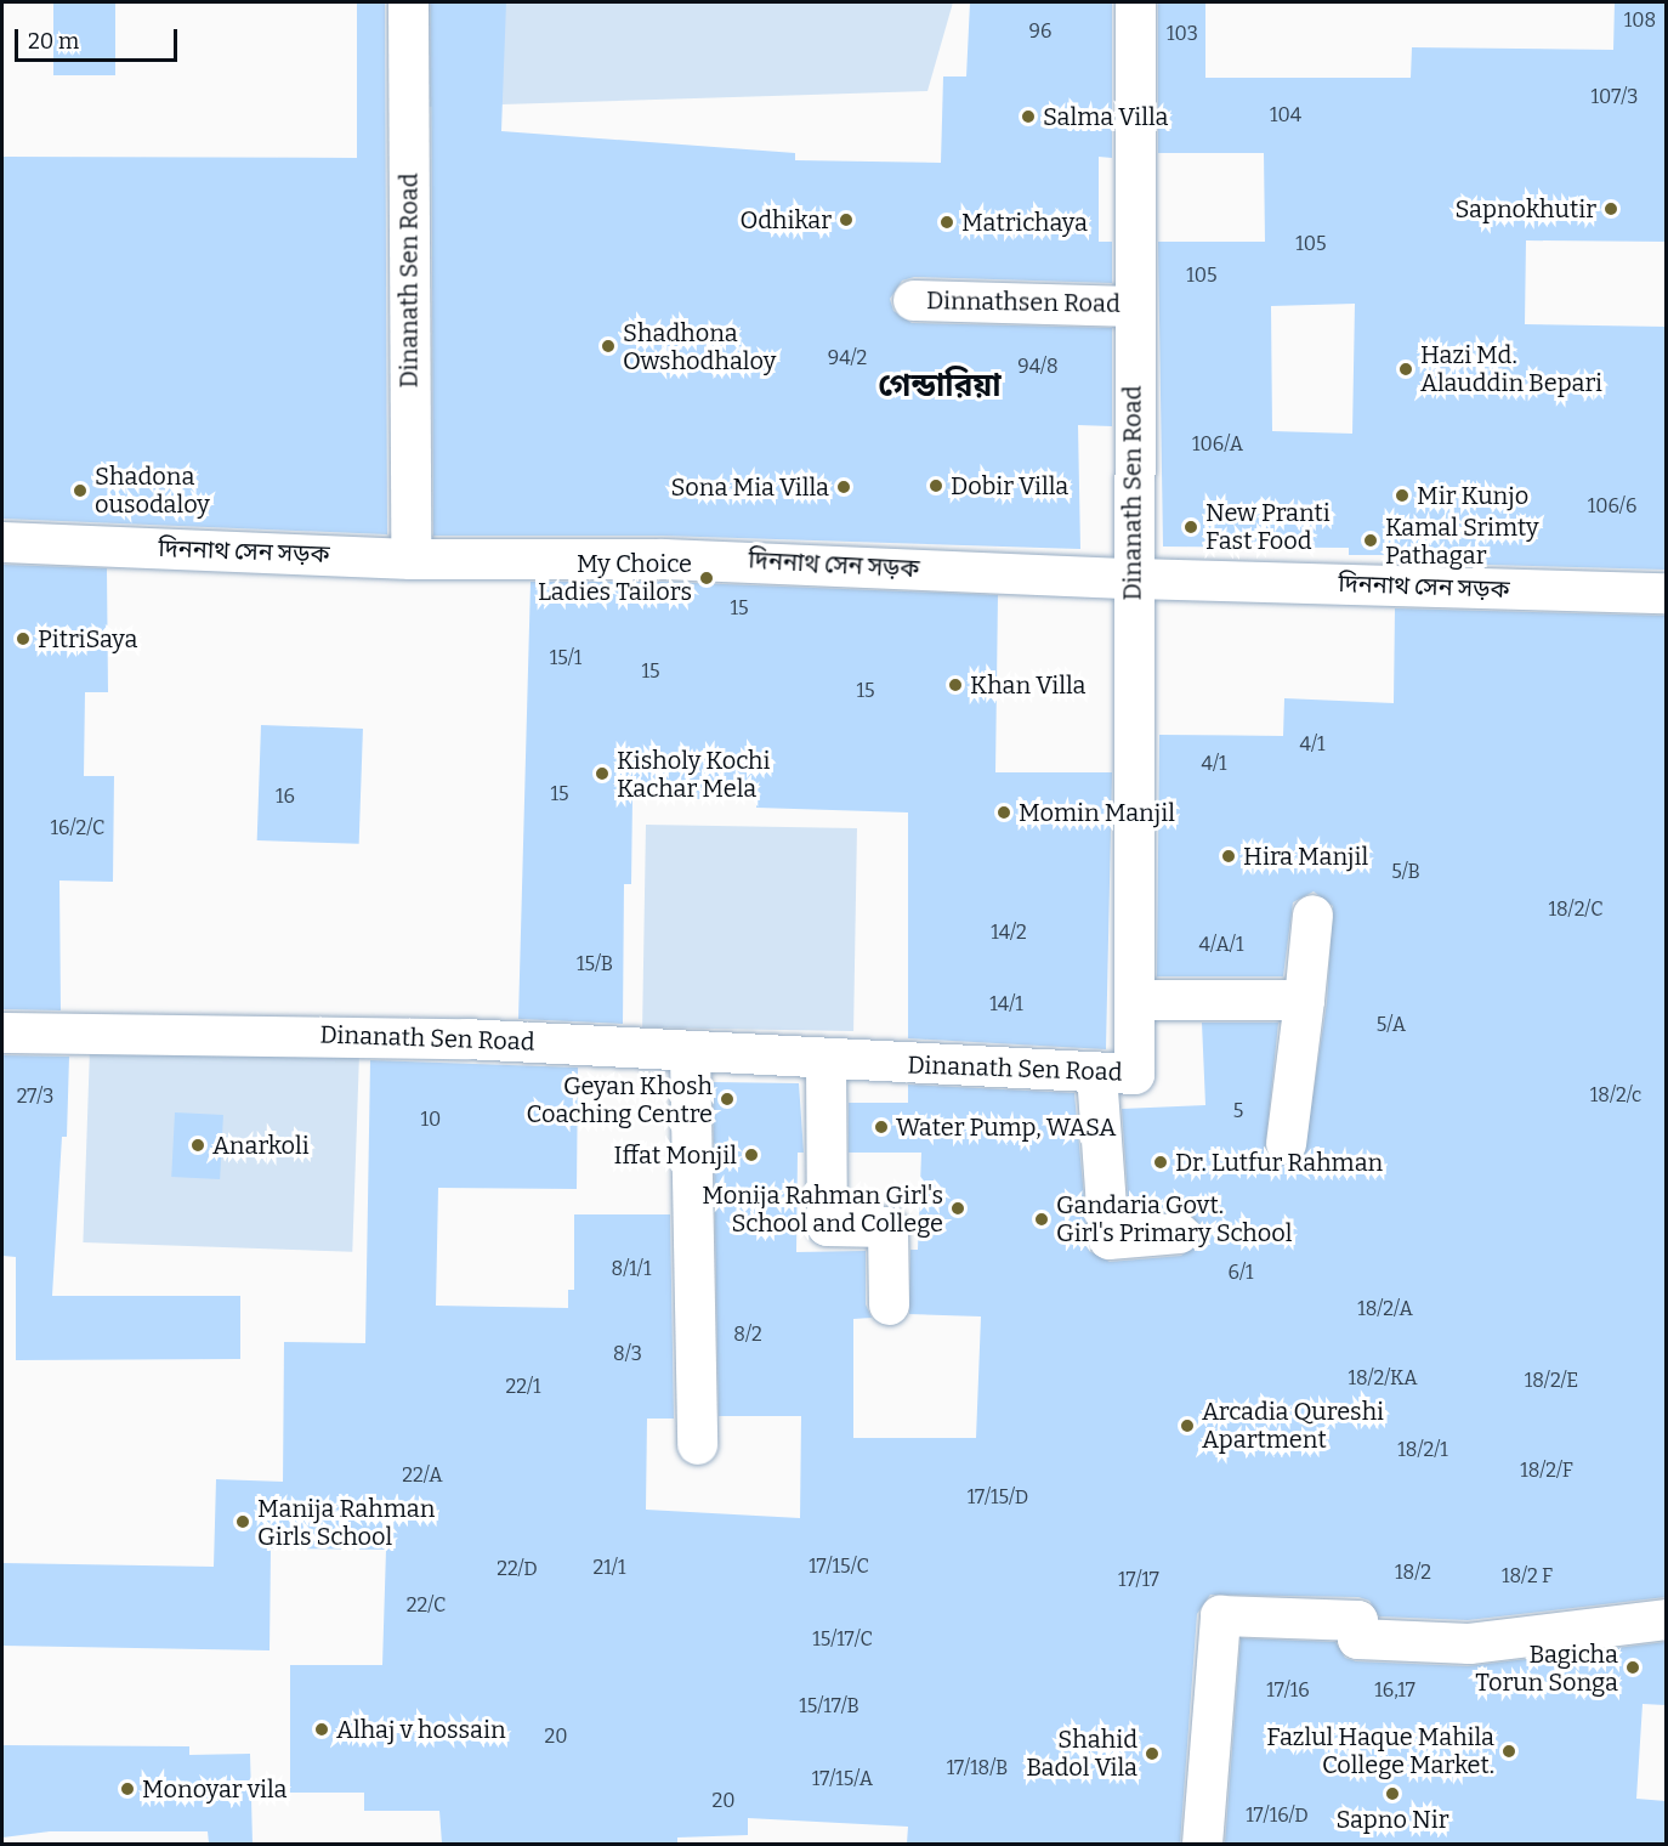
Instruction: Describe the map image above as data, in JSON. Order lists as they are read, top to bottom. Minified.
{"streets":{"street":["Dinanath Sen Road","Dinnathsen Road","দিননাথ সেন সড়ক"]},"crossings":[["Dinanath Sen Road","Dinnathsen Road"],["Dinanath Sen Road","দিননাথ সেন সড়ক"]],"districts":["গেন্ডারিয়া"],"places":["Salma Villa","Sapnokhutir","Odhikar","Matrichaya","Shadhona Owshodhaloy","Hazi Md. Alauddin Bepari","Dobir Villa","Sona Mia Villa","Shadona ousodaloy","Mir Kunjo","New Pranti Fast Food","Kamal Srimty Pathagar","My Choice Ladies Tailors","PitriSaya","Khan Villa","Kisholy Kochi Kachar Mela","Momin Manjil","Hira Manjil","Geyan Khosh Coaching Centre","Water Pump, WASA","Anarkoli","Iffat Monjil","Dr. Lutfur Rahman","Monija Rahman Girl's School and College","Gandaria Govt. Girl's Primary School","Arcadia Qureshi Apartment","Manija Rahman Girls School","Bagicha Torun Songa","Alhaj v hossain","Fazlul Haque Mahila College Market.","Shahid Badol Vila","Monoyar vila","Sapno Nir"],"house_numbers":["108","96","103","107/3","104","105","105","94/2","94/8","106/A","106/6","15","15/1","15","15","4/1","4/1","15","16","16/2/C","5/B","18/2/C","14/2","4/A/1","15/B","14/1","5/A","18/2/c","27/3","5","10","8/1/1","6/1","18/2/A","8/2","8/3","18/2/KA","18/2/E","22/1","18/2/1","18/2/F","22/A","17/15/D","17/15/C","21/1","22/D","18/2","18/2 F","17/17","22/C","15/17/C","17/16","16,17","15/17/B","20","17/18/B","17/15/A","20","17/16/D"],"scale_bar":"20 m"}
